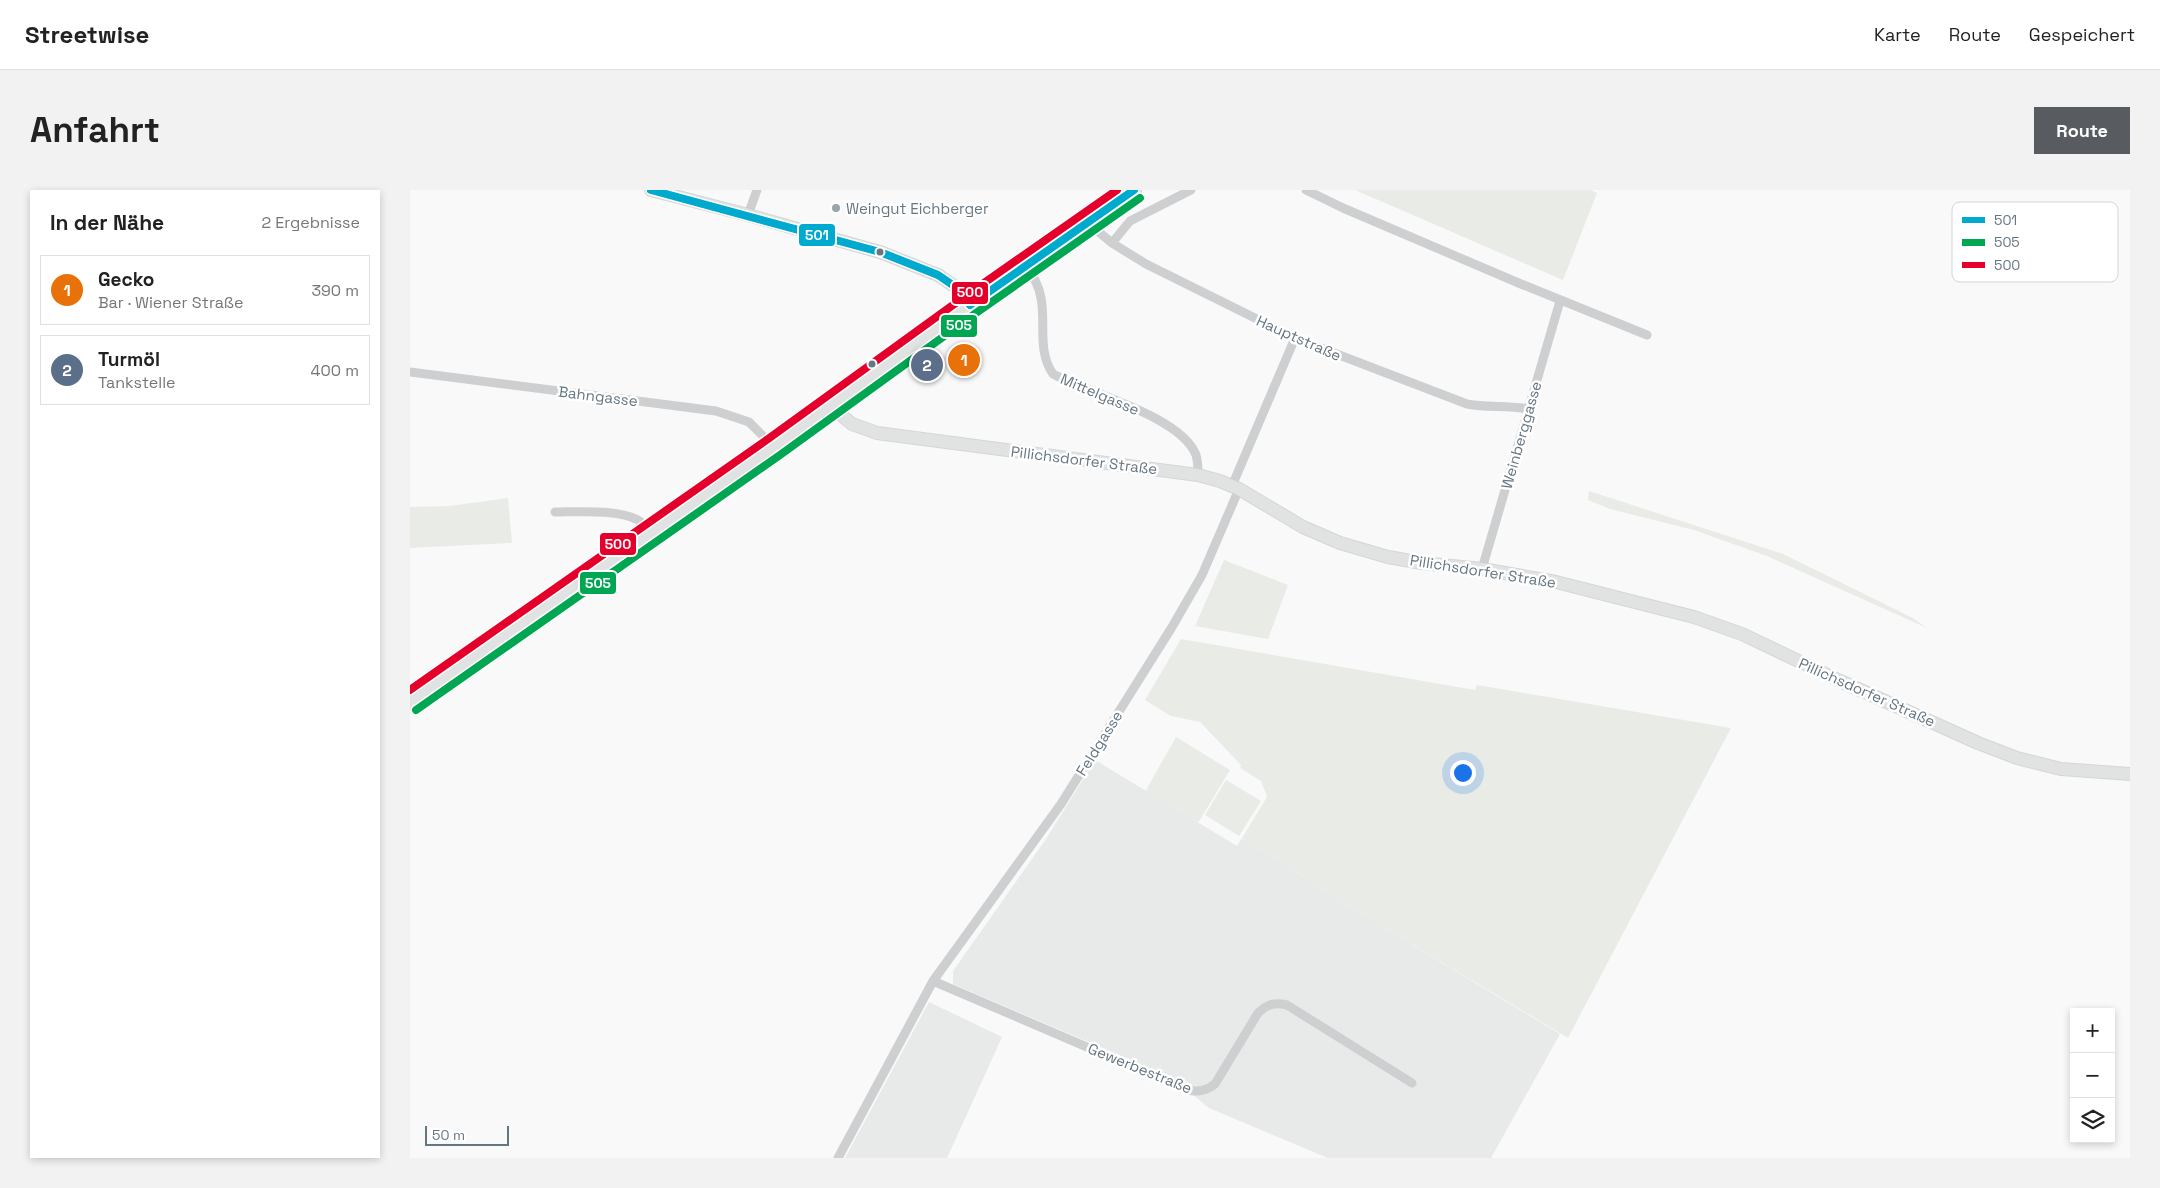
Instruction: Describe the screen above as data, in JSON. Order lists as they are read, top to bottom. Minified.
{"streets":{"main road":["Pillichsdorfer Straße"],"street":["Hauptstraße","Mittelgasse","Bahngasse","Weinberggasse","Feldgasse","Gewerbestraße"]},"crossings":[["Hauptstraße","Weinberggasse"],["Hauptstraße","Feldgasse"],["Mittelgasse","Pillichsdorfer Straße"],["Weinberggasse","Pillichsdorfer Straße"],["Pillichsdorfer Straße","Feldgasse"],["Feldgasse","Gewerbestraße"]],"places":["Weingut Eichberger"],"lines":["transit line 501","transit line 500","transit line 505"],"legend":["501","505","500"],"scale_bar":"50 m","page":{"header":"Streetwise","nav":["Karte","Route","Gespeichert"],"buttons":"Route","title":"Anfahrt","heading":["In der Nähe","2 Ergebnisse"],"list":[{"mark":"1","name":"Gecko","note":"Bar · Wiener Straße","value":"390 m"},{"mark":"2","name":"Turmöl","note":"Tankstelle","value":"400 m"}],"pins":["1","2"],"map_buttons":["+","−"],"scale":"50 m"}}
